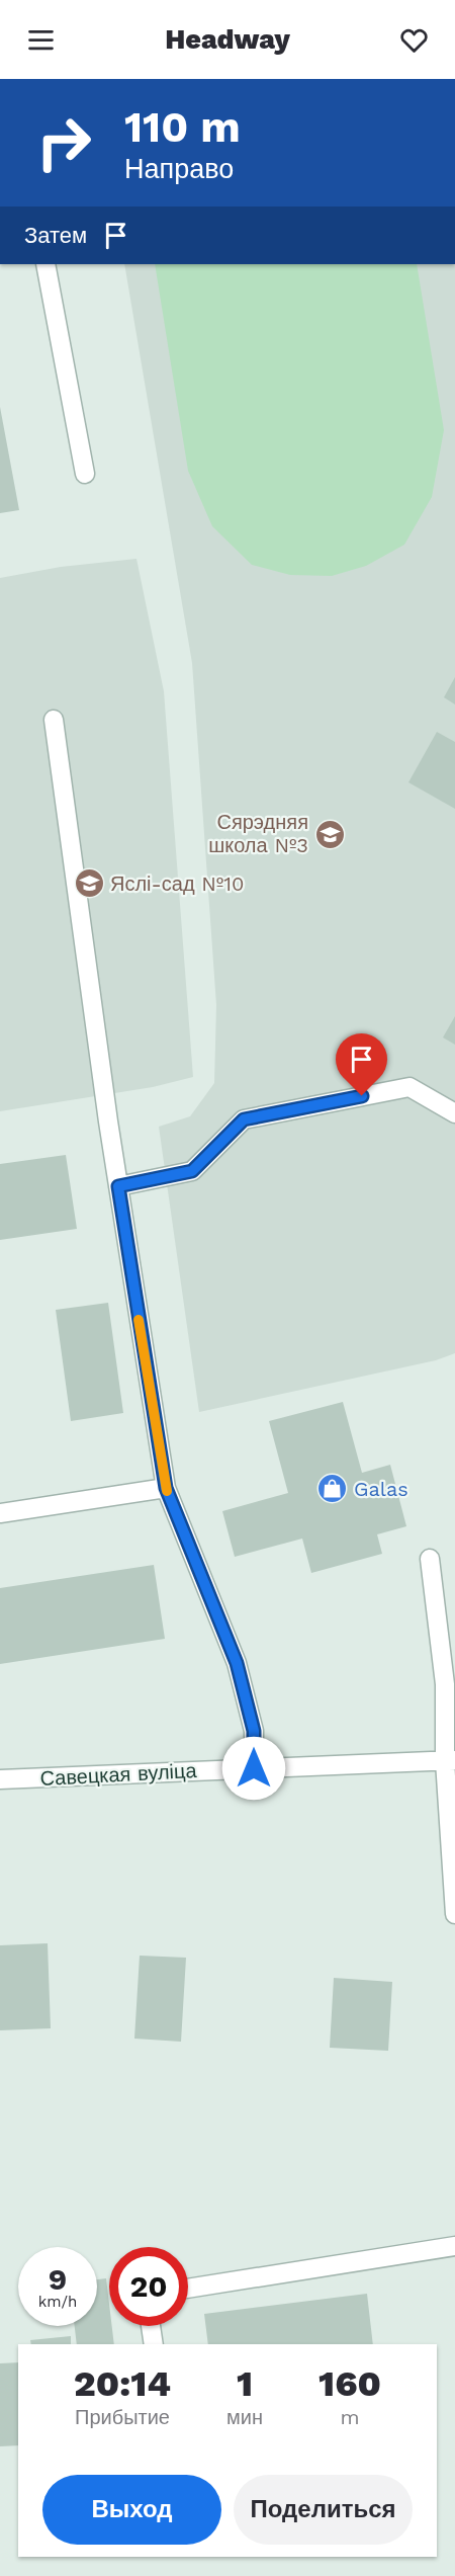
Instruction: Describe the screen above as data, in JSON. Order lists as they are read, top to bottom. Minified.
{"streets":{"street":["Савецкая вуліца"]},"places":{"school or university":["Сярэдняя школа №3","Яслі-сад №10"],"shop":["Galas"]},"page":{"header":"Headway","turn":["110 m","Направо"],"then":"Затем","speed":"9 km/h","limit":"20","eta":["20:14","Прибытие","1","мин","160","m"],"buttons":["Выход","Поделиться"]}}
